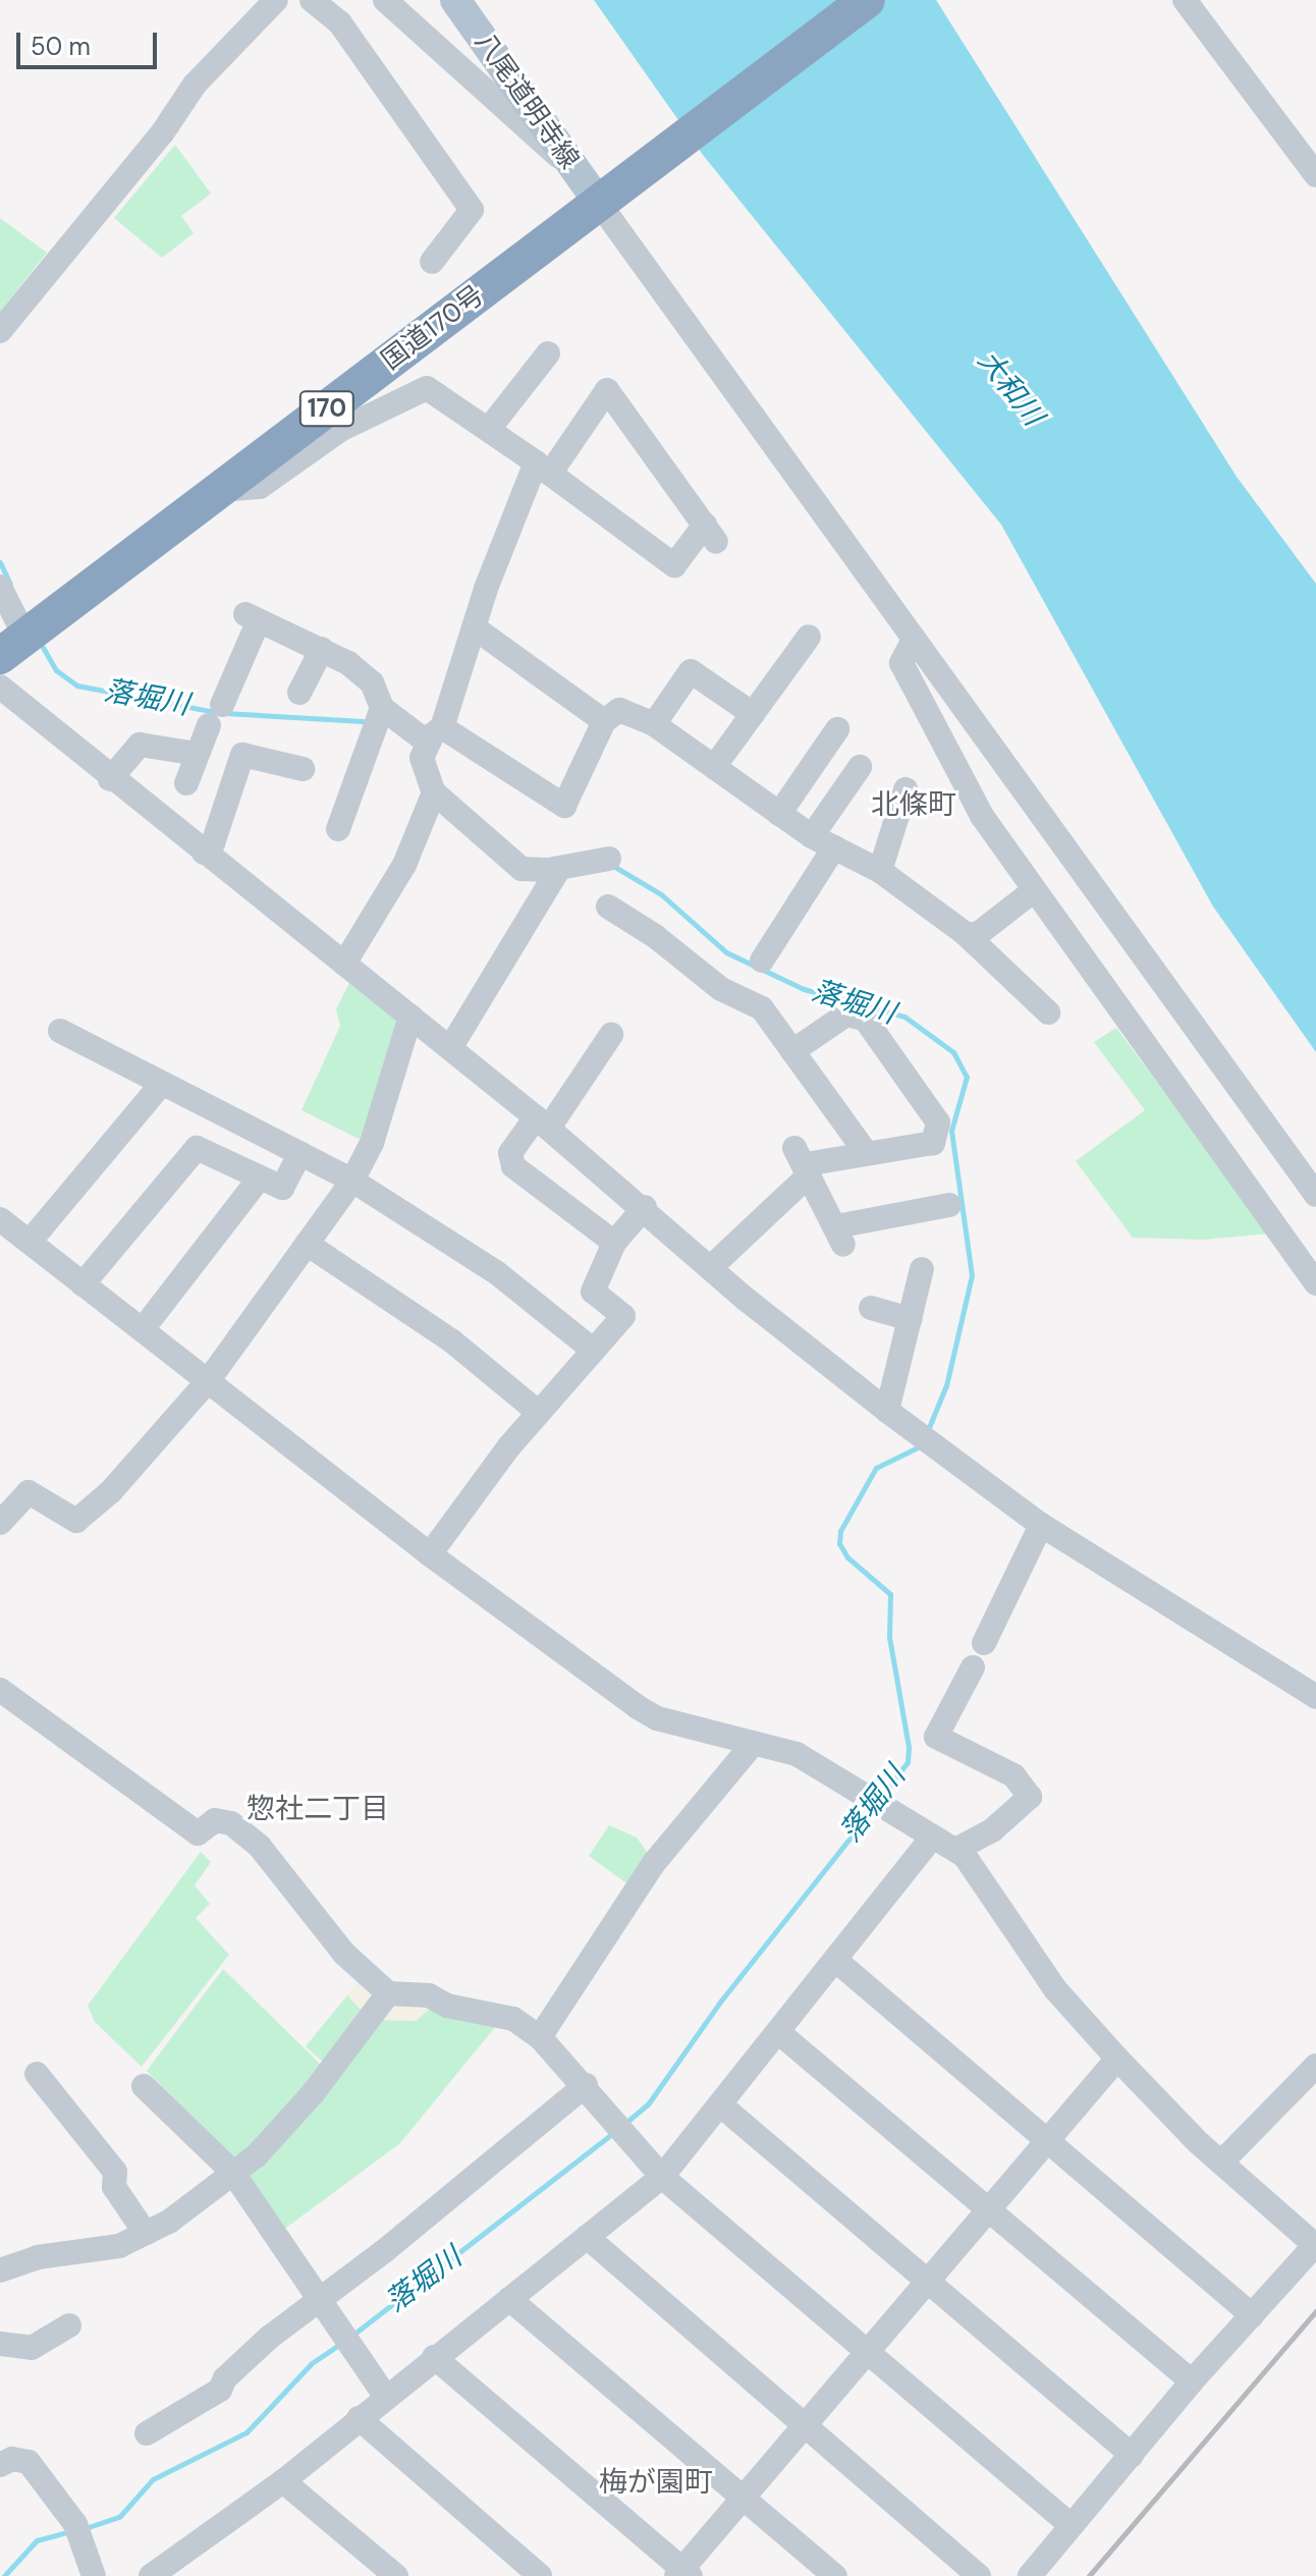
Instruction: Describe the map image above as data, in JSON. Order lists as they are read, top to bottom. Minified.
{"streets":{"highway":["国道170号","170"],"main road":["八尾道明寺線"]},"crossings":[["八尾道明寺線","国道170号"]],"districts":["北條町","惣社二丁目","梅が園町"],"water":["大和川","落堀川"],"scale_bar":"50 m"}
